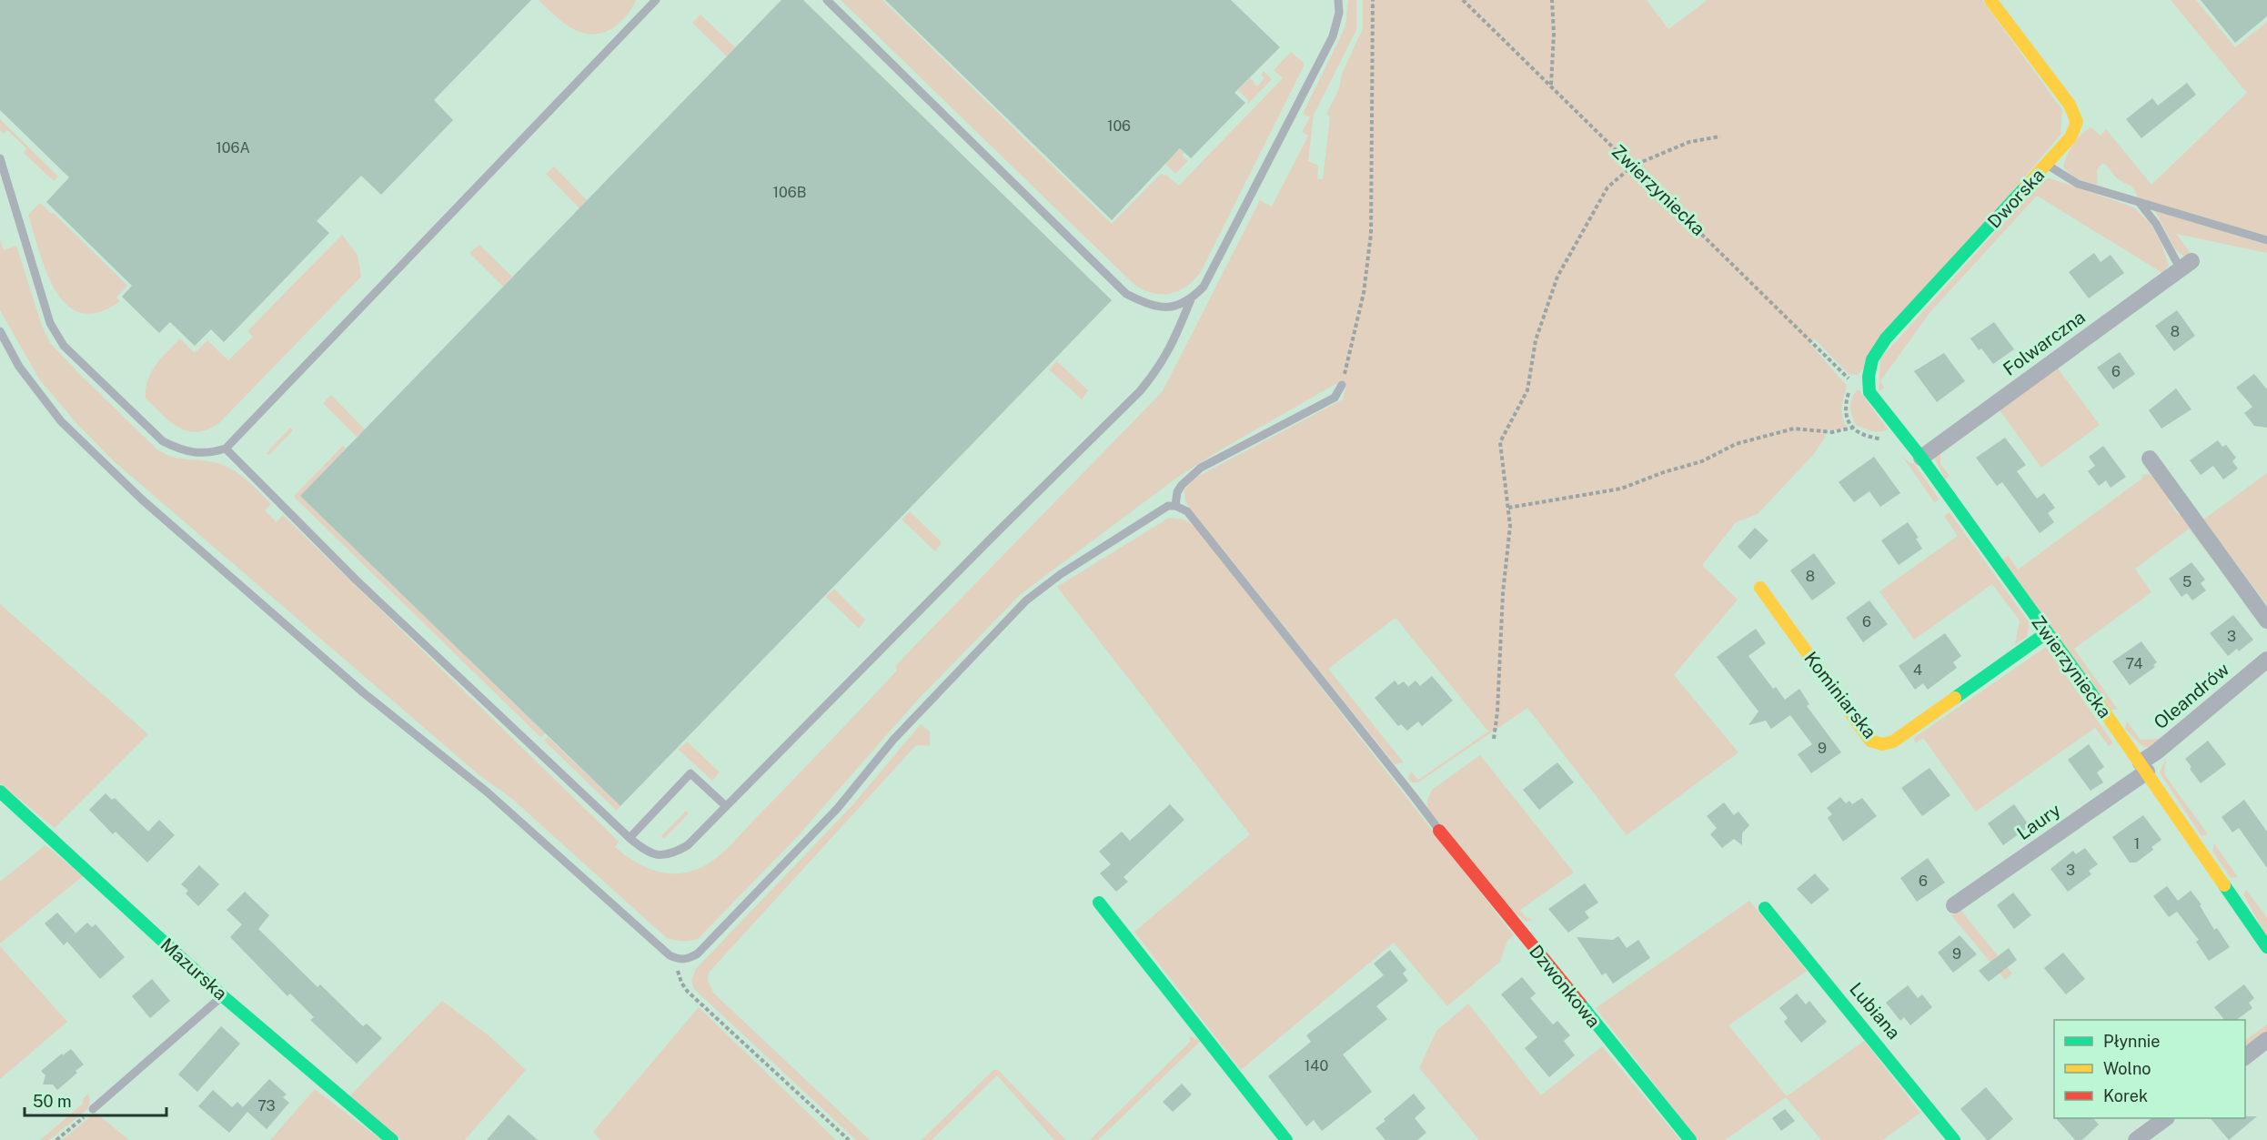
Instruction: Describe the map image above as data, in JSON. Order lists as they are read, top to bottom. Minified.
{"streets":{"street":["Zwierzyniecka","Dworska","Folwarczna","Kominiarska","Oleandrów","Laury","Mazurska","Dzwonkowa","Lubiana"]},"crossings":[["Zwierzyniecka","Dworska"],["Zwierzyniecka","Folwarczna"],["Zwierzyniecka","Kominiarska"],["Zwierzyniecka","Oleandrów"],["Zwierzyniecka","Laury"],["Oleandrów","Laury"]],"house_numbers":["106","106A","106B","8","6","8","5","6","3","74","4","9","1","3","6","9","140","73"],"legend":["Płynnie","Wolno","Korek"],"scale_bar":"50 m"}
